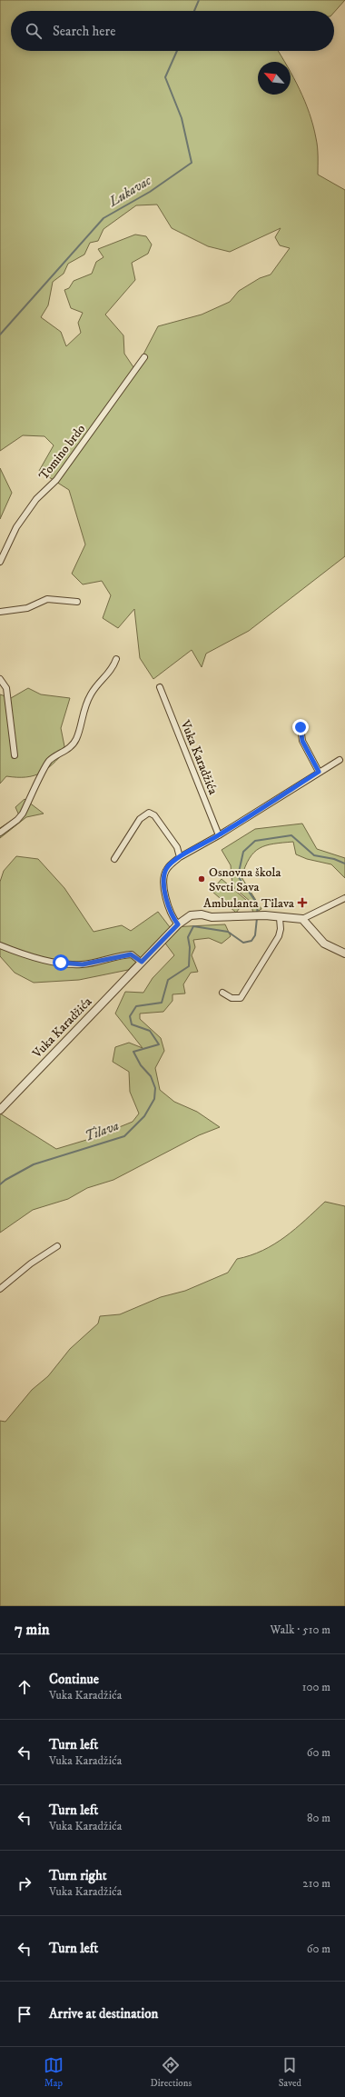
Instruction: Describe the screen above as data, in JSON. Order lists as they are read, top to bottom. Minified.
{"streets":{"street":["Tomino brdo","Vuka Karadžića"]},"water":["Lukavac","Tilava"],"places":{"other":["Osnovna škola Sveti Sava"],"health":["Ambulanta Tilava"]},"north":"top left","page":{"search":"Search here","heading":["7 min","Walk · 510 m"],"list":[["Continue","Vuka Karadžića","100 m"],["Turn left","Vuka Karadžića","60 m"],["Turn left","Vuka Karadžića","80 m"],["Turn right","Vuka Karadžića","210 m"],["Turn left","60 m"],"Arrive at destination"],"nav":["Map","Directions","Saved"]}}
